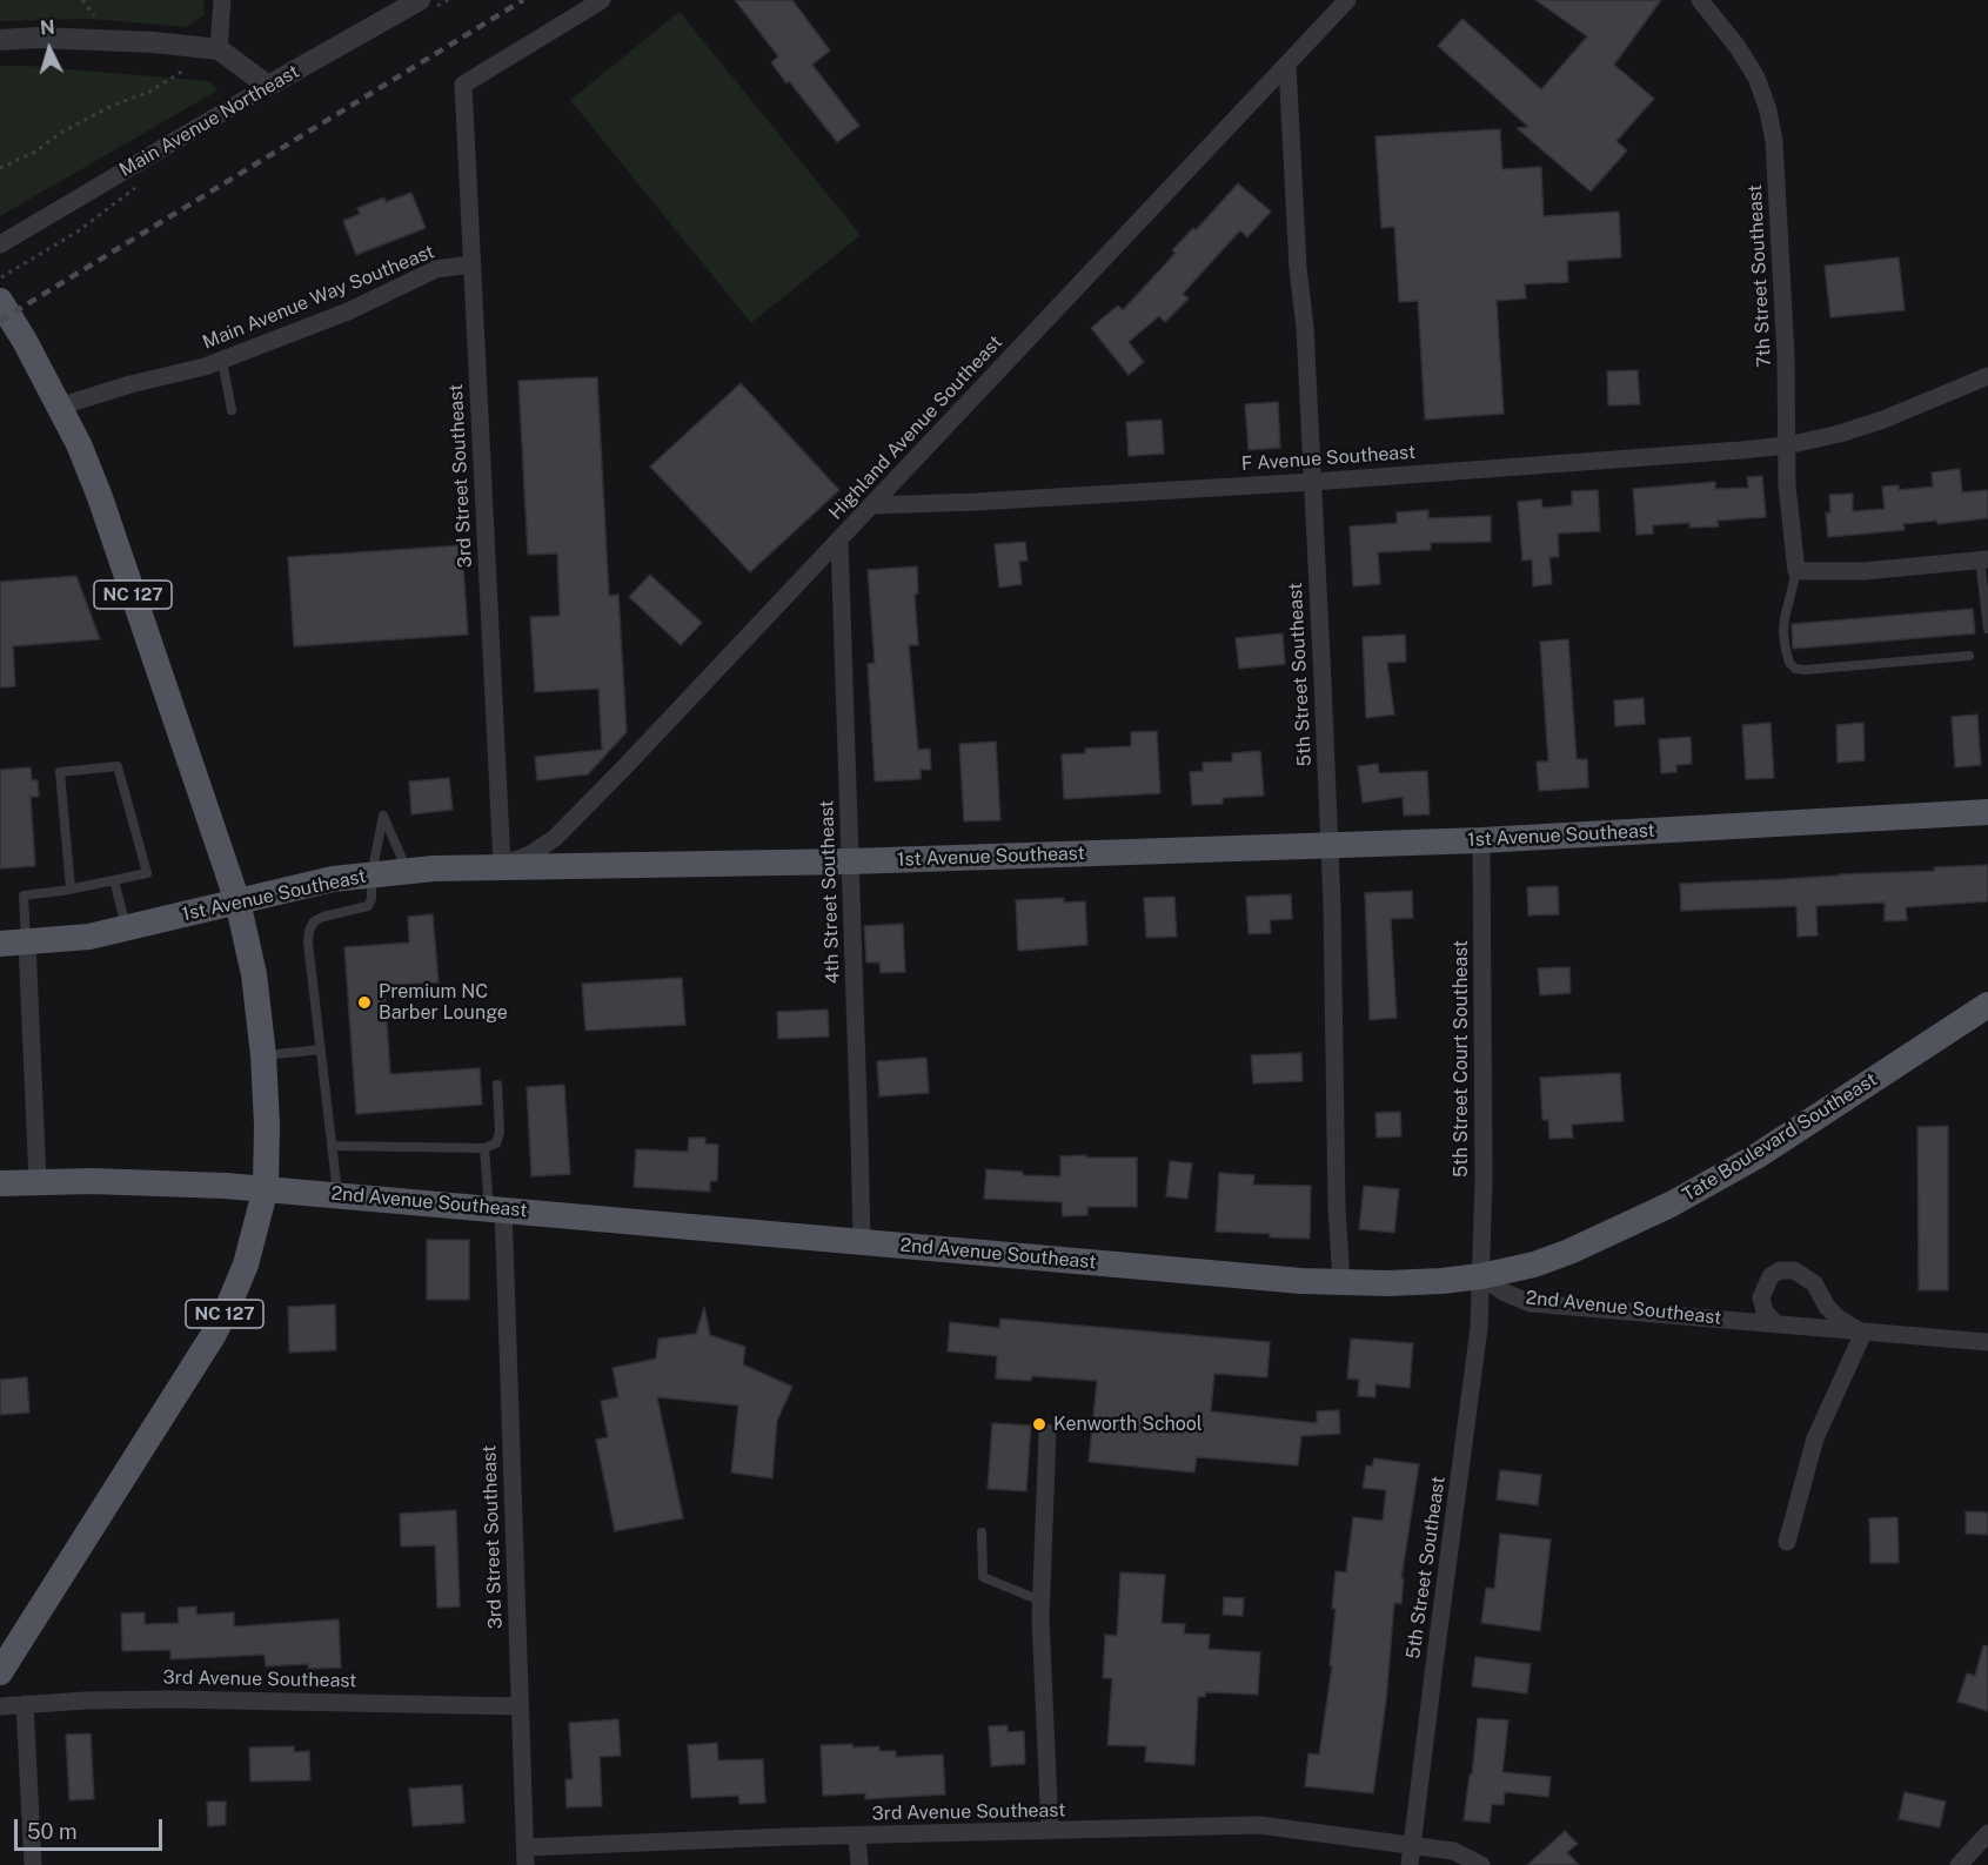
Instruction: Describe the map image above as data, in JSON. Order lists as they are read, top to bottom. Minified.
{"streets":{"main road":["NC 127","1st Avenue Southeast","Tate Boulevard Southeast","2nd Avenue Southeast"],"street":["Main Avenue Northeast","7th Street Southeast","Main Avenue Way Southeast","Highland Avenue Southeast","F Avenue Southeast","3rd Street Southeast","5th Street Southeast","4th Street Southeast","5th Street Court Southeast","3rd Avenue Southeast"]},"crossings":[["7th Street Southeast","F Avenue Southeast"],["Main Avenue Way Southeast","3rd Street Southeast"],["Main Avenue Way Southeast","NC 127"],["Highland Avenue Southeast","F Avenue Southeast"],["Highland Avenue Southeast","3rd Street Southeast"],["Highland Avenue Southeast","5th Street Southeast"],["Highland Avenue Southeast","1st Avenue Southeast"],["Highland Avenue Southeast","4th Street Southeast"],["F Avenue Southeast","5th Street Southeast"],["3rd Street Southeast","1st Avenue Southeast"],["3rd Street Southeast","2nd Avenue Southeast"],["3rd Street Southeast","3rd Avenue Southeast"],["NC 127","1st Avenue Southeast"],["NC 127","2nd Avenue Southeast"],["5th Street Southeast","1st Avenue Southeast"],["5th Street Southeast","5th Street Court Southeast"],["5th Street Southeast","Tate Boulevard Southeast"],["5th Street Southeast","2nd Avenue Southeast"],["5th Street Southeast","3rd Avenue Southeast"],["1st Avenue Southeast","4th Street Southeast"],["1st Avenue Southeast","5th Street Court Southeast"],["4th Street Southeast","2nd Avenue Southeast"],["5th Street Court Southeast","Tate Boulevard Southeast"],["5th Street Court Southeast","2nd Avenue Southeast"],["Tate Boulevard Southeast","2nd Avenue Southeast"]],"places":["Premium NC Barber Lounge","Kenworth School"],"scale_bar":"50 m","north":"top"}
